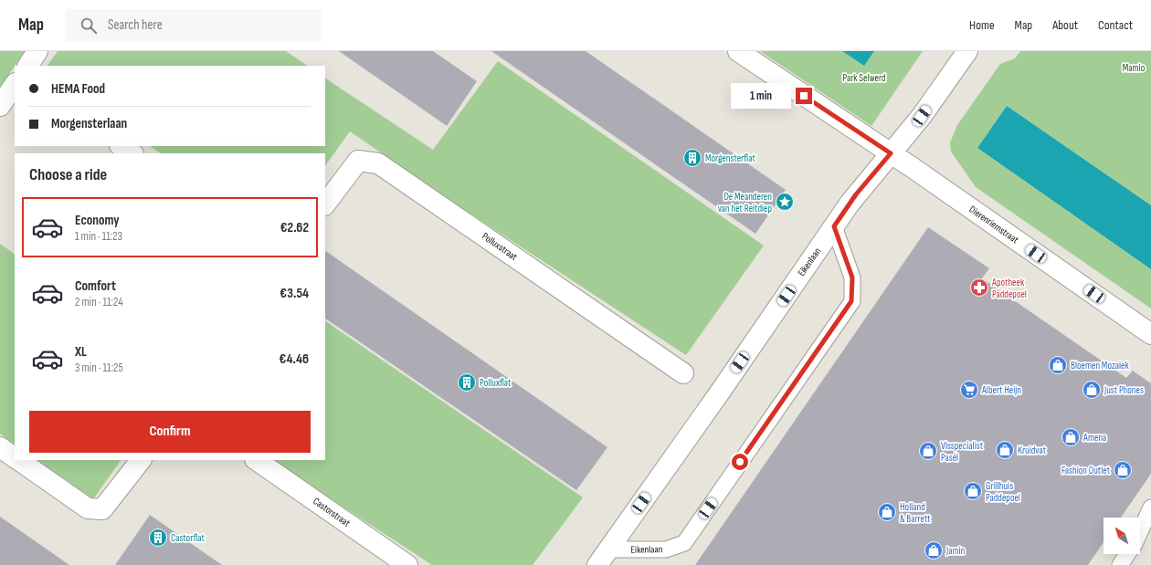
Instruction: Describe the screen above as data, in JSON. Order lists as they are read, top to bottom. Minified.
{"streets":{"street":["Dierenriemstraat","Polluxstraat","Eikenlaan","Castorstraat"]},"crossings":[["Dierenriemstraat","Eikenlaan"]],"parks":["Mamio","Park Selwerd"],"places":{"building":["Morgensterflat","Polluxflat","Castorflat"],"place":["De Meanderen van het Reitdiep"],"pharmacy":["Apotheek Paddepoel"],"shop":["Bloemen Mozaiek","Just Phones","Amena","Kruidvat","Visspecialist Pasél","Fashion Outlet","Grillhuis Paddepoel","Holland & Barrett","Jamin"],"supermarket":["Albert Heijn"]},"north":"top left","page":{"header":"Map","search":"Search here","nav":["Home","Map","About","Contact"],"banner":["HEMA Food","Morgensterlaan"],"bubble":"1 min","heading":"Choose a ride","list":[{"name":"Economy","note":"1 min · 11:23","value":"€2.62"},{"name":"Comfort","note":"2 min · 11:24","value":"€3.54"},{"name":"XL","note":"3 min · 11:25","value":"€4.46"}],"buttons":"Confirm"}}
